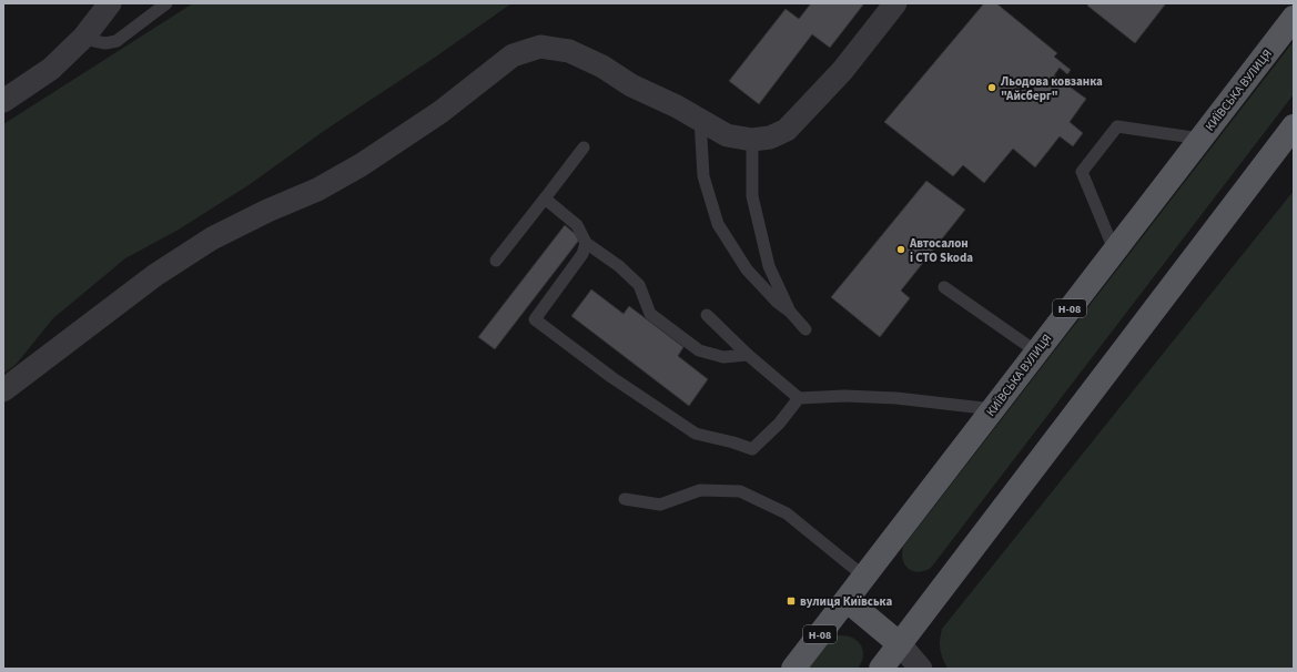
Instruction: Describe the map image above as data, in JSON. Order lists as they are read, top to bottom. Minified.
{"streets":{"main road":["КИЇВСЬКА ВУЛИЦЯ","Н-08"]},"places":{"other":["Льодова ковзанка \"Айсберг\"","Автосалон і СТО Skoda"],"transit":["вулиця Київська"]}}
